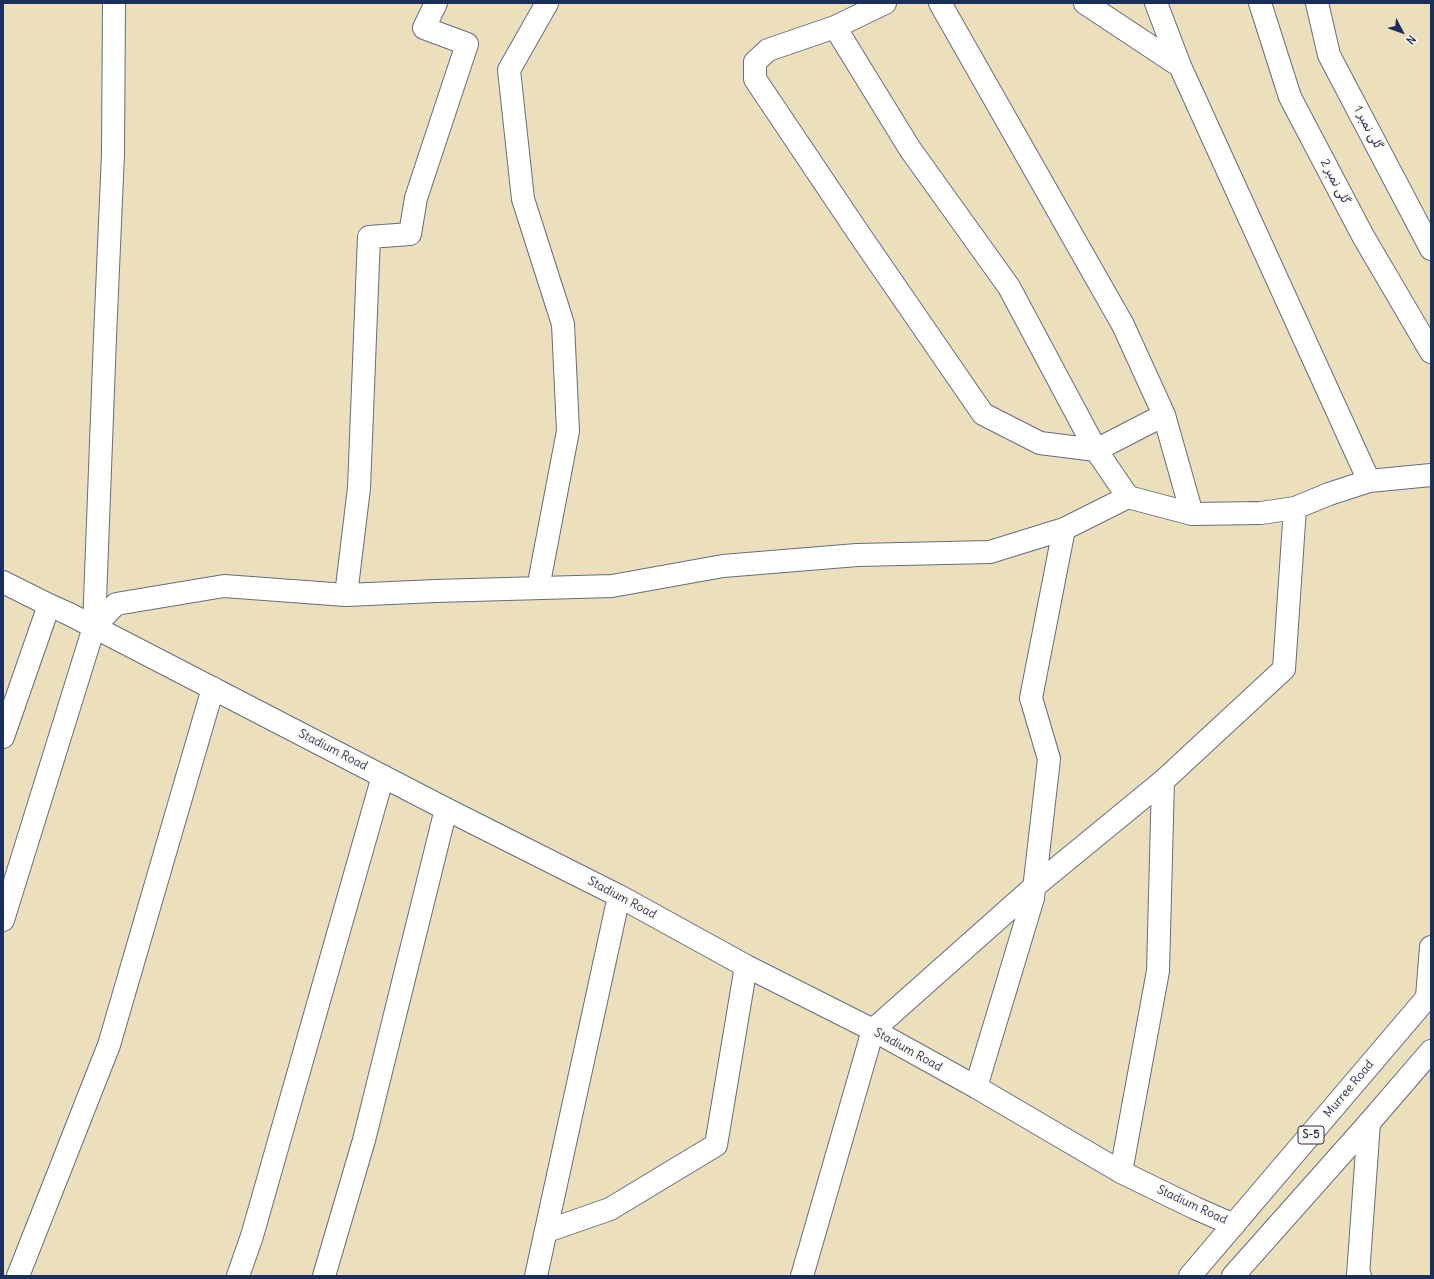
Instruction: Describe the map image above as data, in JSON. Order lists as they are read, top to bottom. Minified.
{"streets":{"street":["گلی نمبر 1","گلی نمبر 2","Stadium Road","Murree Road","S-5"]},"crossings":[["Stadium Road","Murree Road"]],"north":"bottom right"}
